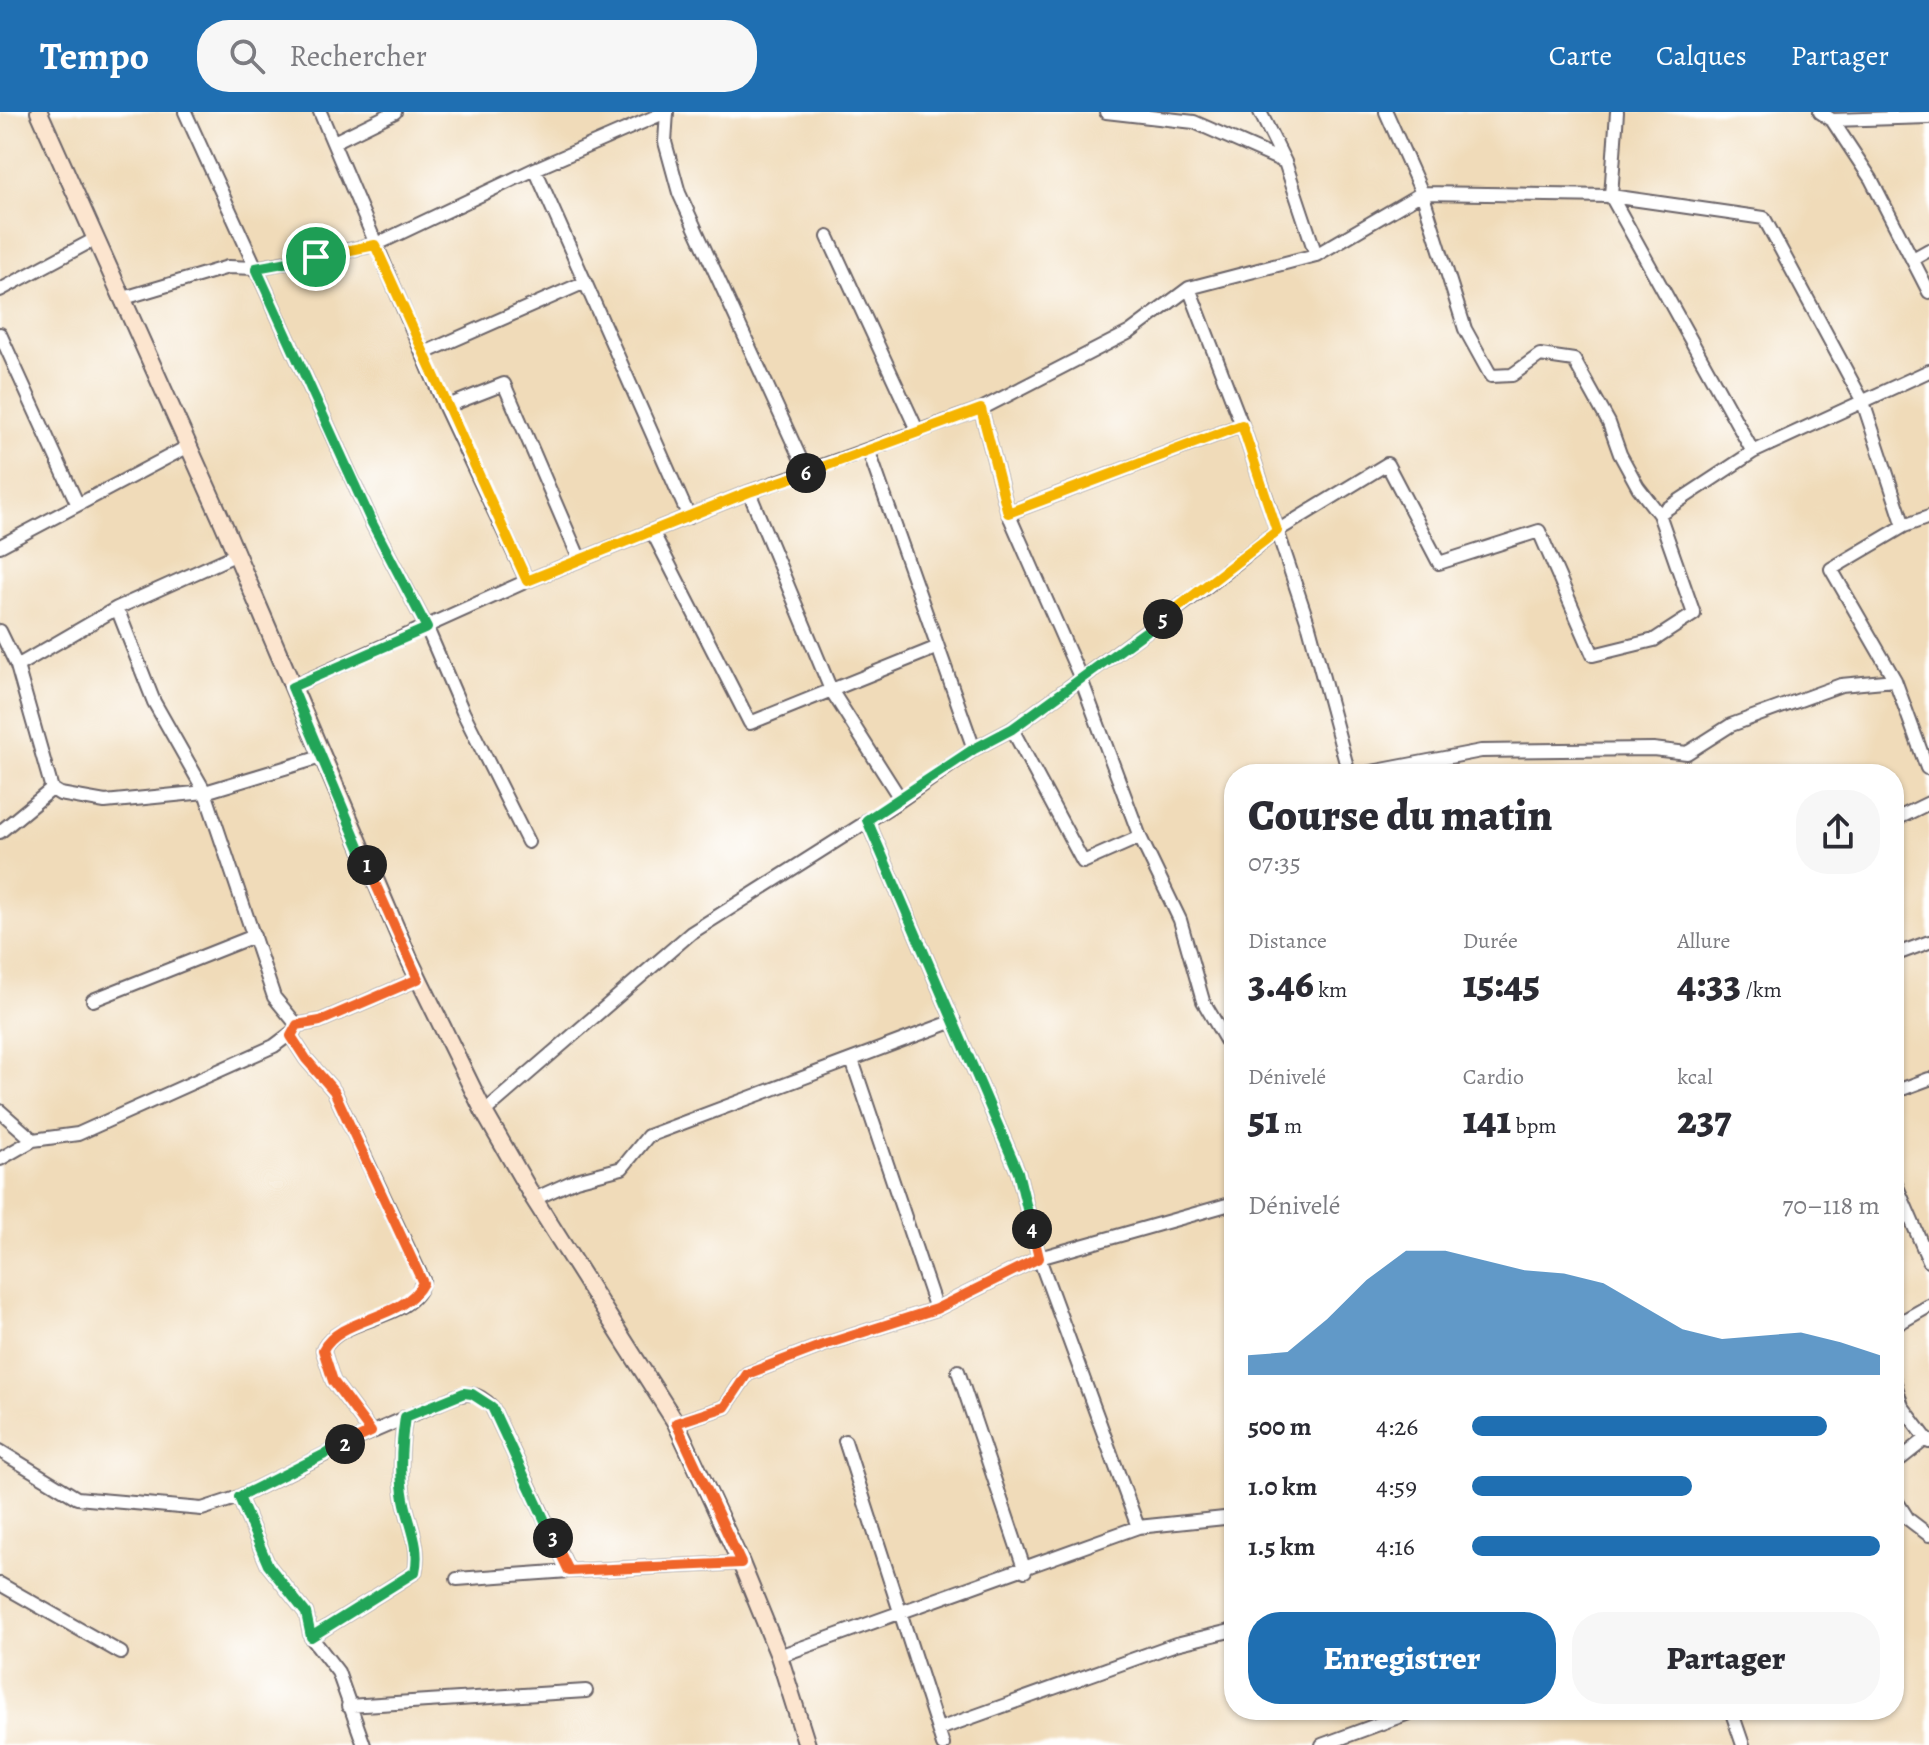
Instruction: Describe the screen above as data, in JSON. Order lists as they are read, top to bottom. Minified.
{"page":{"header":"Tempo","search":"Rechercher","nav":["Carte","Calques","Partager"],"pins":["6","5","1","4","2","3"],"heading":["Course du matin","07:35"],"stats":[["Distance","3.46 km"],["Durée","15:45"],["Allure","4:33 /km"],["Dénivelé","51 m"],["Cardio","141 bpm"],["kcal","237"]],"chart":["Dénivelé","70–118 m"],"list":[{"name":"500 m","note":"4:26"},{"name":"1.0 km","note":"4:59"},{"name":"1.5 km","note":"4:16"}],"buttons":["Enregistrer","Partager"]}}
